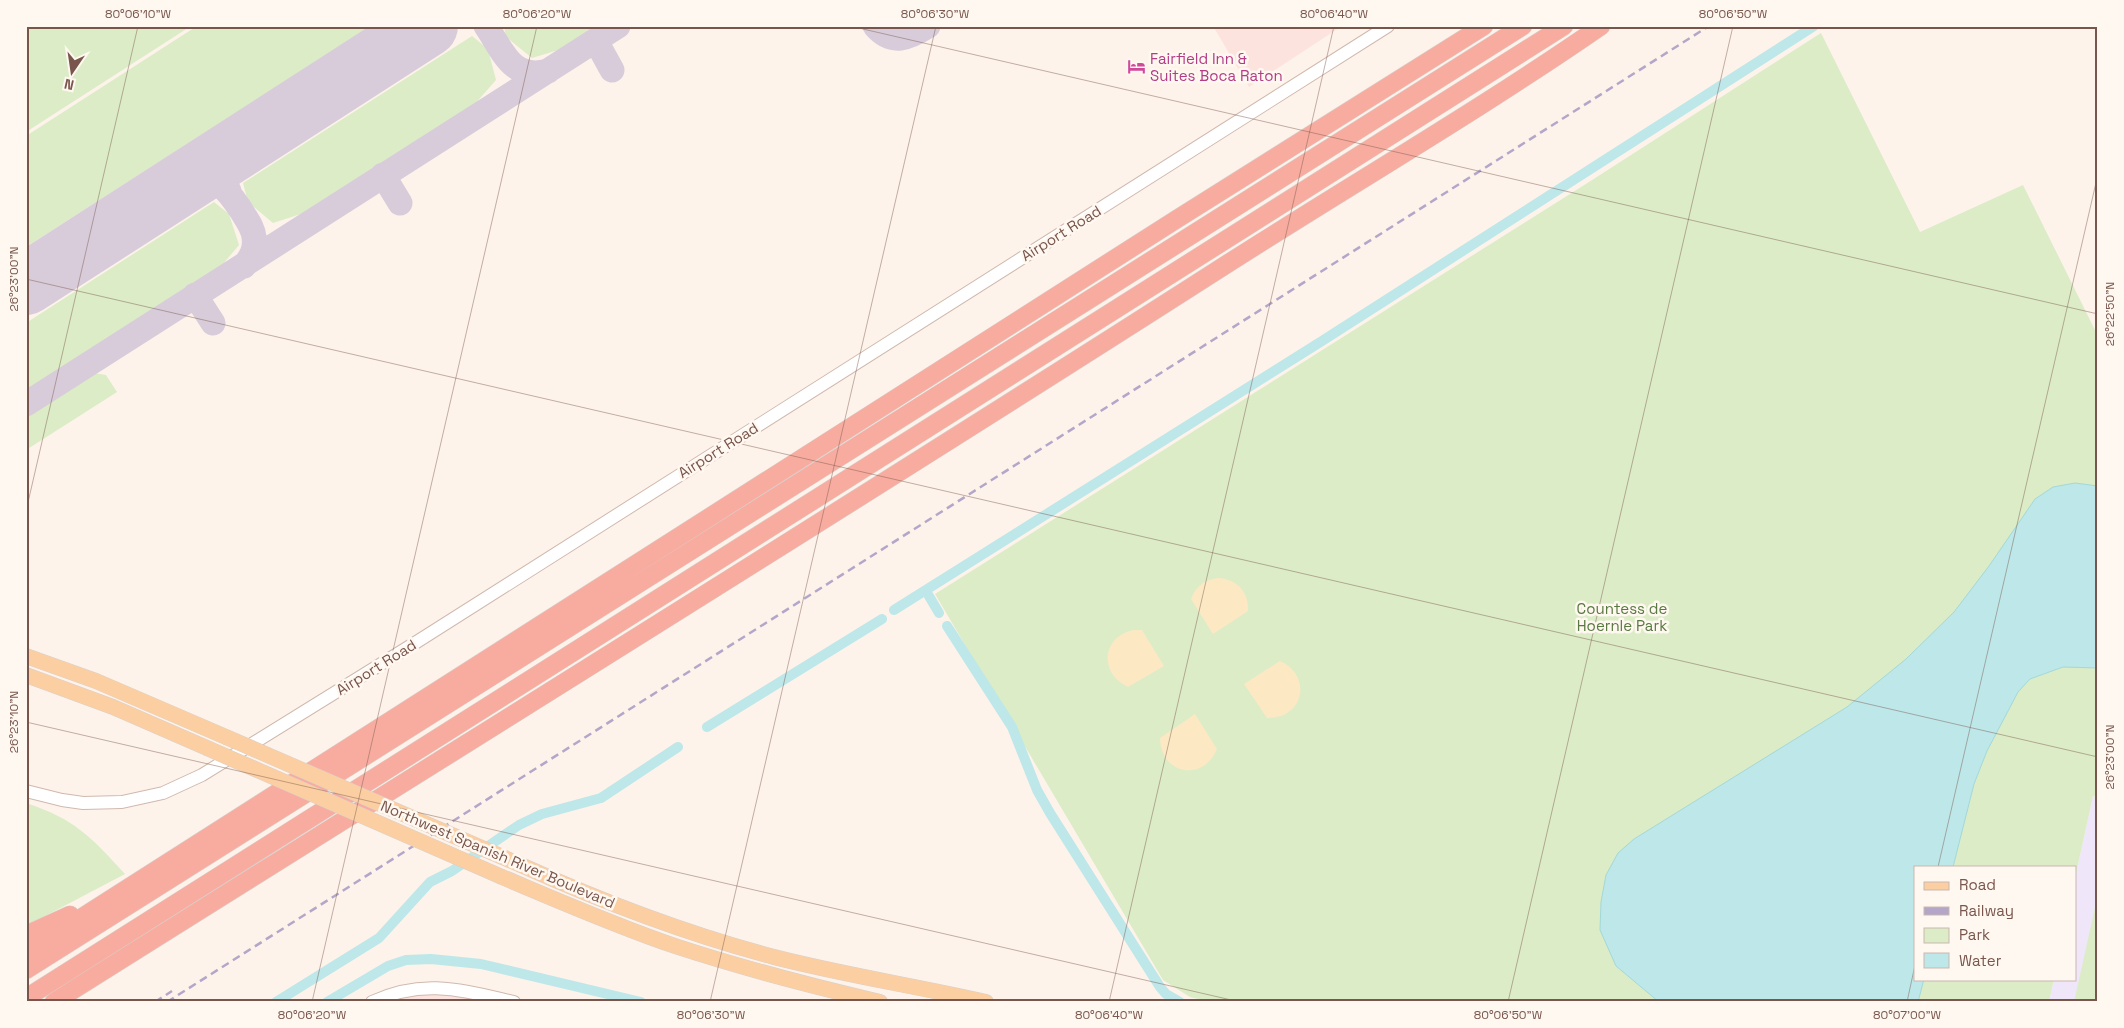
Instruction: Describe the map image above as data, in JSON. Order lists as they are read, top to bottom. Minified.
{"streets":{"main road":["Northwest Spanish River Boulevard"],"street":["Airport Road"]},"parks":["Countess de Hoernle Park"],"places":{"hotel":["Fairfield Inn & Suites Boca Raton"]},"legend":["Road","Railway","Park","Water"],"north":"bottom","coordinates":["80°06'10\"W","80°06'20\"W","80°06'30\"W","80°06'40\"W","80°06'50\"W","26°23'00\"N","26°22'50\"N","26°23'10\"N","80°07'00\"W"]}
